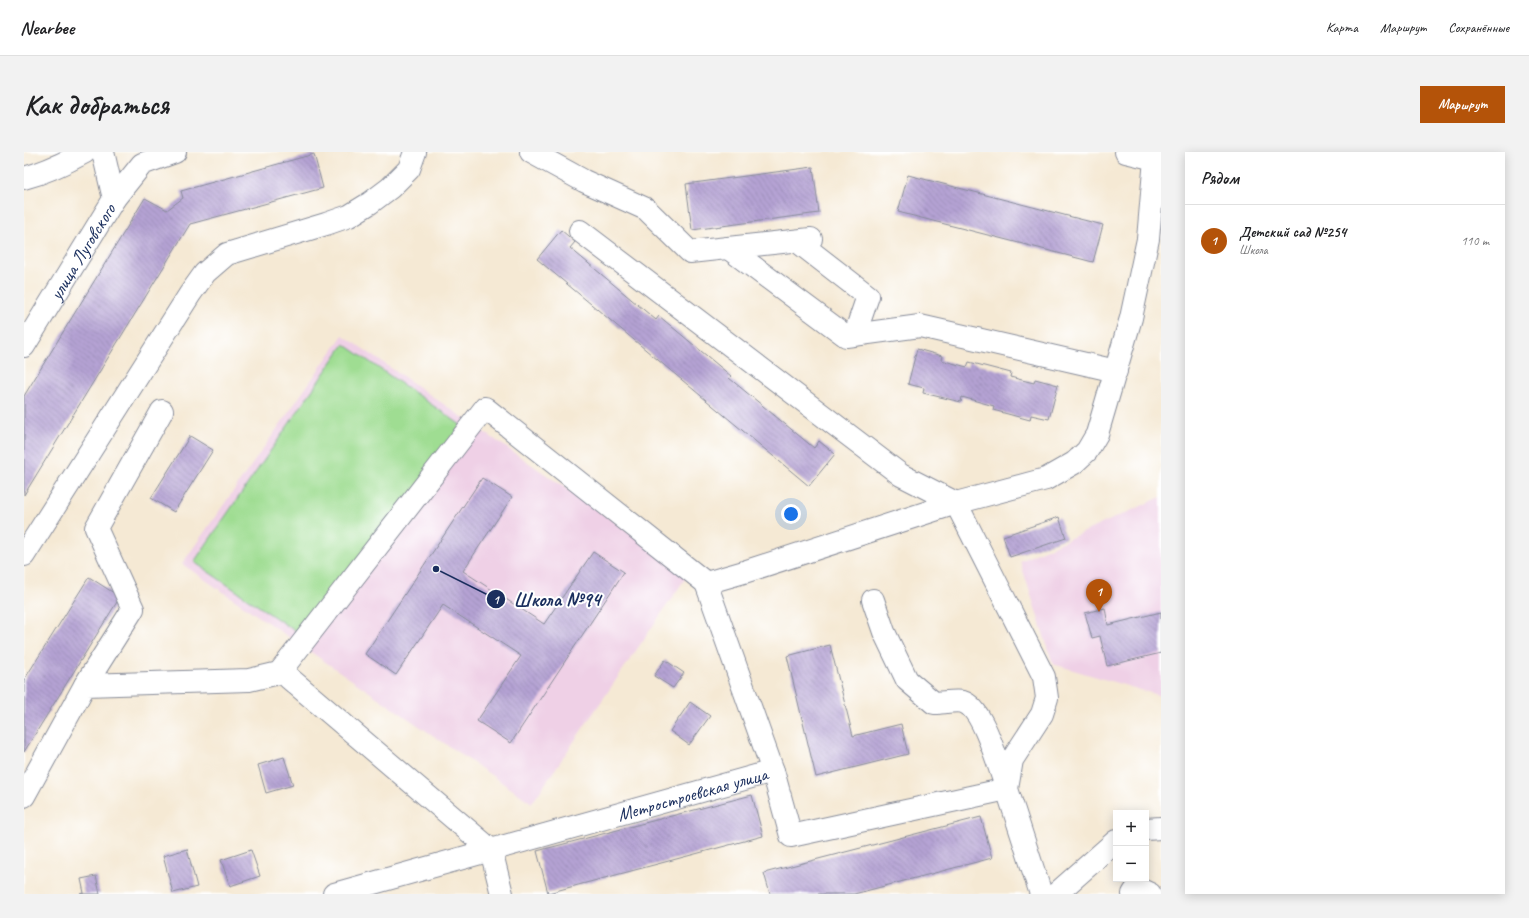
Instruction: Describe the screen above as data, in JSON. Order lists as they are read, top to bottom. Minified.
{"streets":{"street":["улица Луговского","Метростроевская улица"]},"places":["Школа №94"],"page":{"header":"Nearbee","nav":["Карта","Маршрут","Сохранённые"],"buttons":"Маршрут","title":"Как добраться","heading":"Рядом","list":[{"mark":"1","name":"Детский сад №254","note":"Школа","value":"110 m"}],"pins":"1","map_buttons":["+","−"]}}
